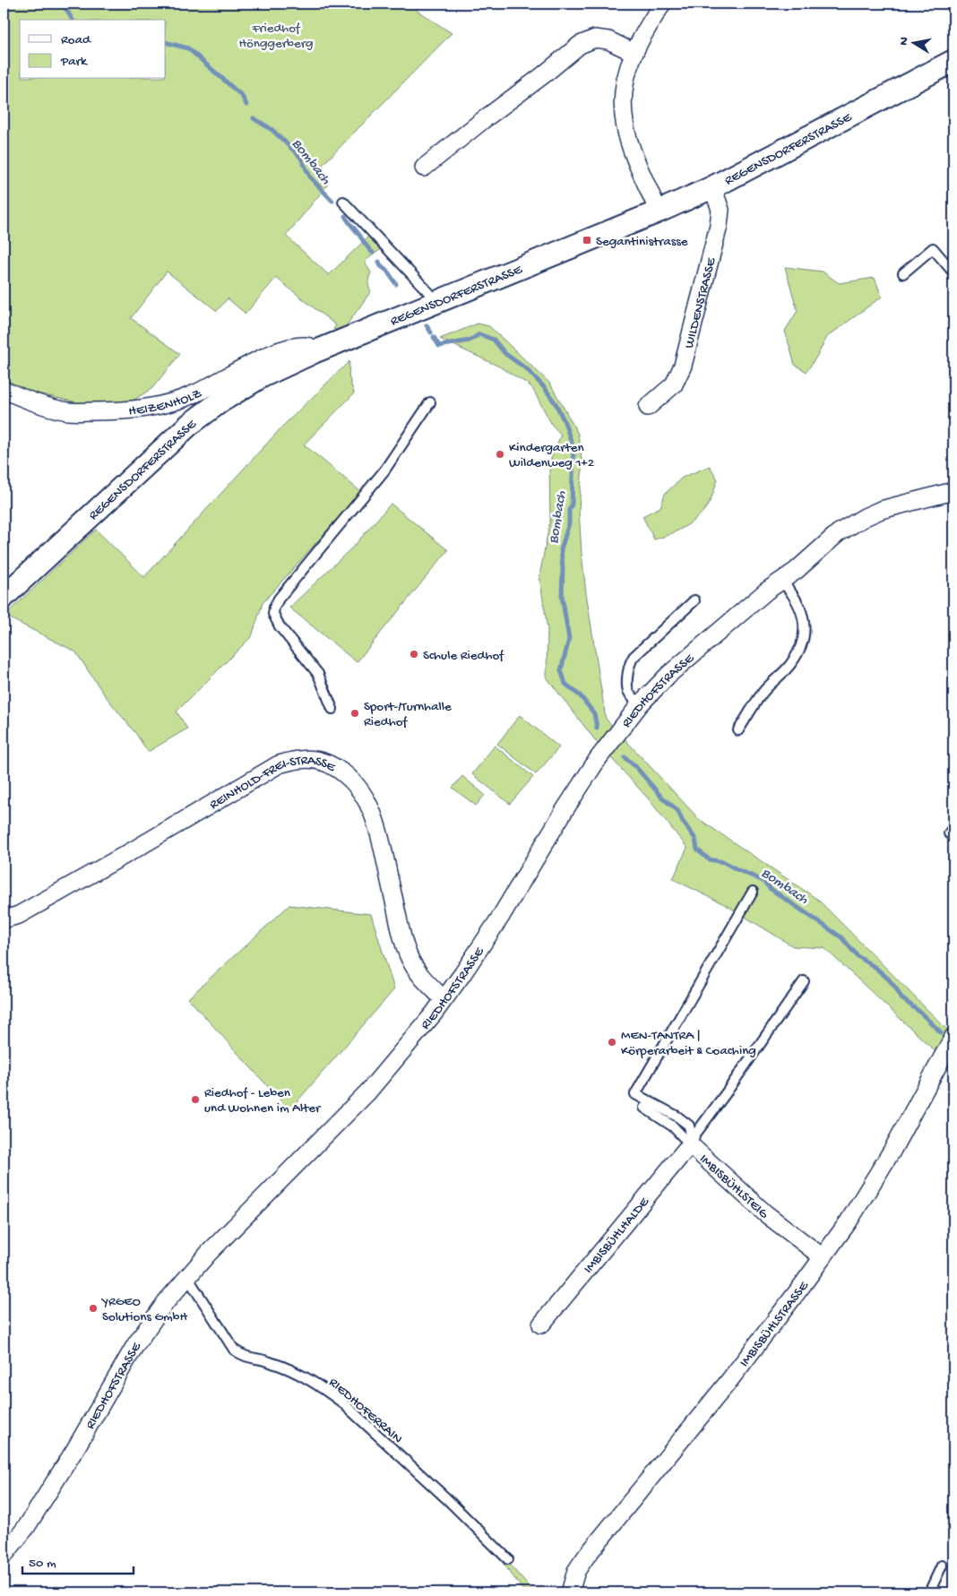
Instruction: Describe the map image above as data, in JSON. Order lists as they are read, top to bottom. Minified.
{"streets":{"street":["REGENSDORFERSTRASSE","WILDENSTRASSE","HEIZENHOLZ","RIEDHOFSTRASSE","REINHOLD-FREI-STRASSE","IMBISBÜHLSTEIG","IMBISBÜHLHALDE","IMBISBÜHLSTRASSE"],"lane":["RIEDHOFERRAIN"]},"crossings":[["REGENSDORFERSTRASSE","WILDENSTRASSE"],["REGENSDORFERSTRASSE","HEIZENHOLZ"],["RIEDHOFSTRASSE","REINHOLD-FREI-STRASSE"],["RIEDHOFSTRASSE","RIEDHOFERRAIN"],["IMBISBÜHLSTEIG","IMBISBÜHLHALDE"],["IMBISBÜHLSTEIG","IMBISBÜHLSTRASSE"]],"water":["Bombach"],"parks":["Friedhof Hönggerberg"],"places":{"transit":["Segantinistrasse"],"other":["Kindergarten Wildenweg 1+2","Schule Riedhof","Sport-/Turnhalle Riedhof","MEN-TANTRA | Körperarbeit & Coaching","Riedhof - Leben und Wohnen im Alter","YRGEO Solutions GmbH"]},"legend":["Road","Park"],"scale_bar":"50 m","north":"left"}
